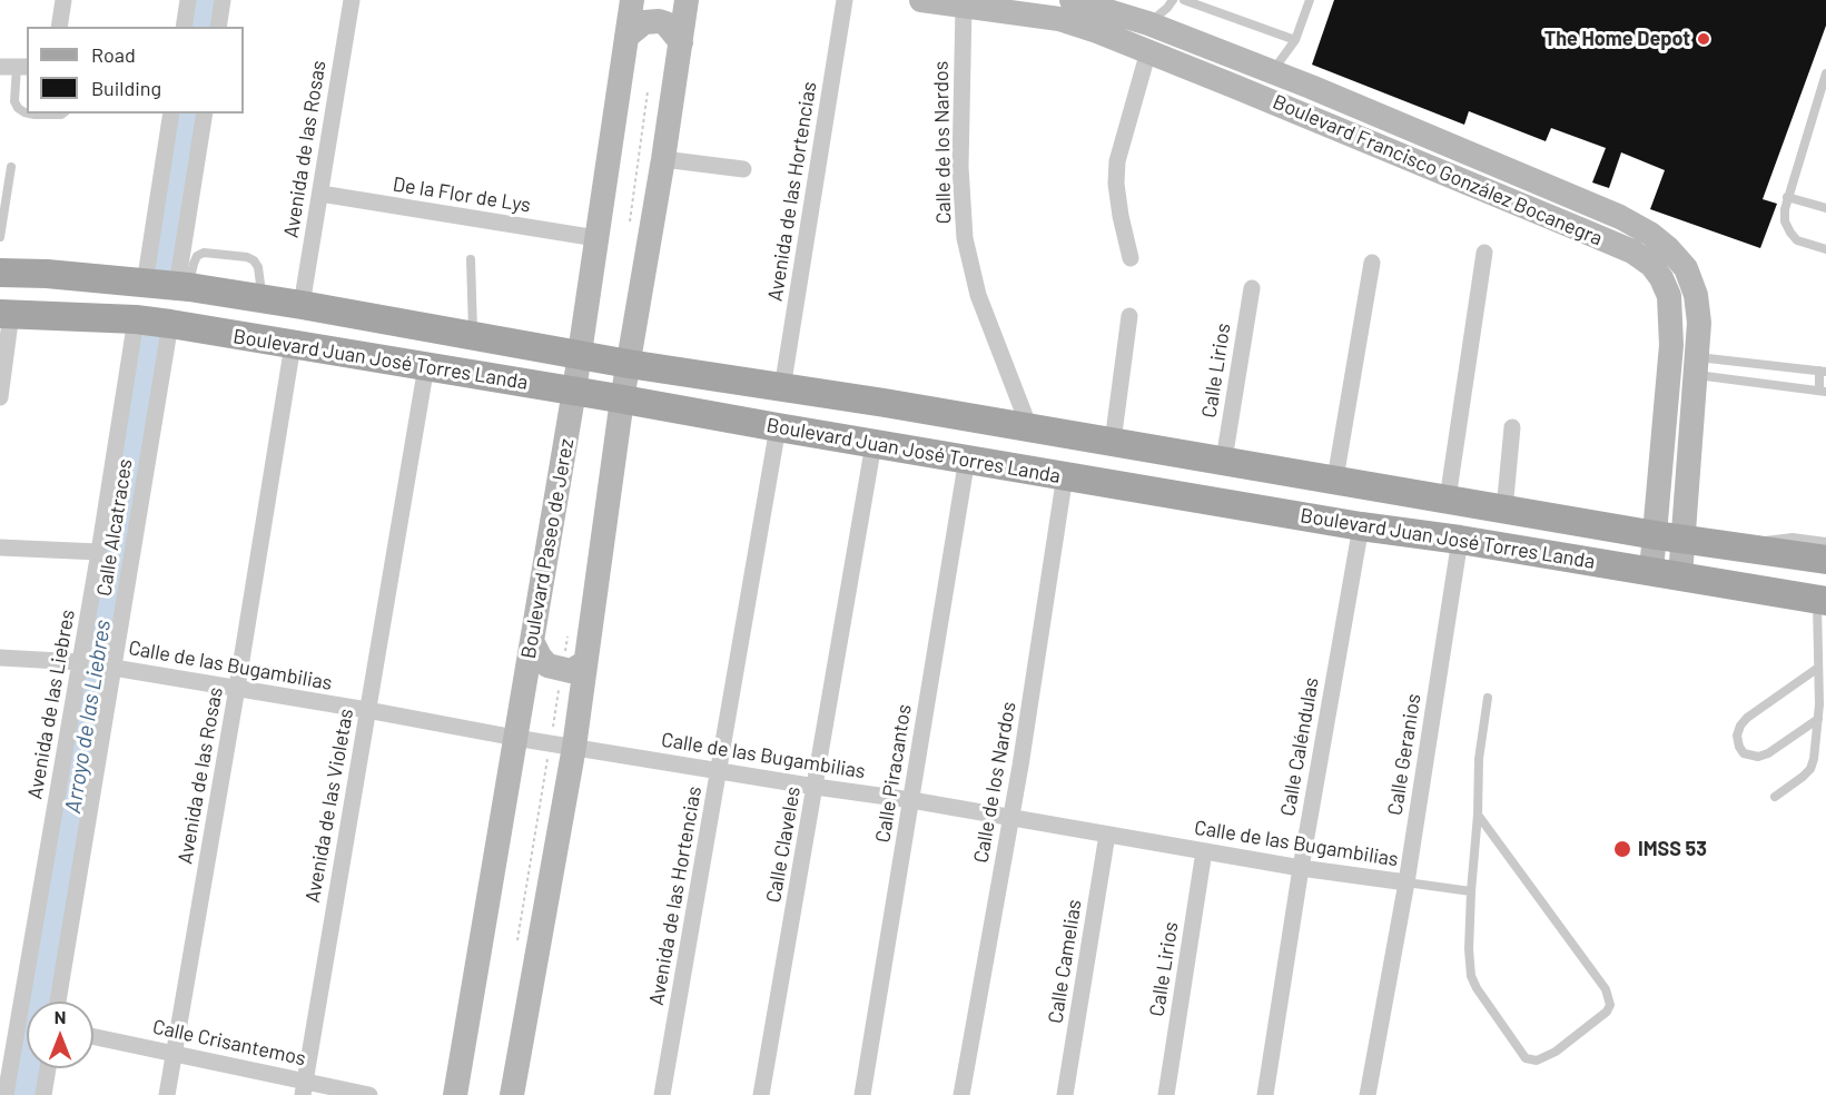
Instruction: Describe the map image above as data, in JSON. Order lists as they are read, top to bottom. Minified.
{"streets":{"main road":["Boulevard Francisco González Bocanegra","Boulevard Juan José Torres Landa","Boulevard Paseo de Jerez"],"street":["Calle de los Nardos","Avenida de las Rosas","Avenida de las Hortencias","De la Flor de Lys","Calle Lirios","Calle Alcatraces","Calle de las Bugambilias","Avenida de las Liebres","Calle Caléndulas","Calle Geranios","Calle Piracantos","Avenida de las Violetas","Calle Claveles","Calle Camelias","Calle Crisantemos"]},"crossings":[["Calle de los Nardos","Boulevard Francisco González Bocanegra"],["Calle de los Nardos","Boulevard Juan José Torres Landa"],["Calle de los Nardos","Calle de las Bugambilias"],["Avenida de las Rosas","De la Flor de Lys"],["Avenida de las Rosas","Boulevard Juan José Torres Landa"],["Avenida de las Rosas","Calle de las Bugambilias"],["Avenida de las Rosas","Calle Crisantemos"],["Boulevard Francisco González Bocanegra","Boulevard Juan José Torres Landa"],["Avenida de las Hortencias","Boulevard Juan José Torres Landa"],["Avenida de las Hortencias","Calle de las Bugambilias"],["De la Flor de Lys","Boulevard Paseo de Jerez"],["Boulevard Juan José Torres Landa","Calle Lirios"],["Boulevard Juan José Torres Landa","Calle Alcatraces"],["Boulevard Juan José Torres Landa","Boulevard Paseo de Jerez"],["Boulevard Juan José Torres Landa","Avenida de las Liebres"],["Boulevard Juan José Torres Landa","Calle Caléndulas"],["Boulevard Juan José Torres Landa","Calle Geranios"],["Boulevard Juan José Torres Landa","Calle Piracantos"],["Boulevard Juan José Torres Landa","Avenida de las Violetas"],["Boulevard Juan José Torres Landa","Calle Claveles"],["Calle Lirios","Calle de las Bugambilias"],["Calle Alcatraces","Calle de las Bugambilias"],["Boulevard Paseo de Jerez","Calle de las Bugambilias"],["Calle de las Bugambilias","Calle Caléndulas"],["Calle de las Bugambilias","Calle Geranios"],["Calle de las Bugambilias","Calle Piracantos"],["Calle de las Bugambilias","Avenida de las Violetas"],["Calle de las Bugambilias","Calle Claveles"],["Calle de las Bugambilias","Calle Camelias"],["Avenida de las Violetas","Calle Crisantemos"]],"water":["Arroyo de las Liebres"],"places":["The Home Depot","IMSS 53"],"legend":["Road","Building"],"north":"top"}
